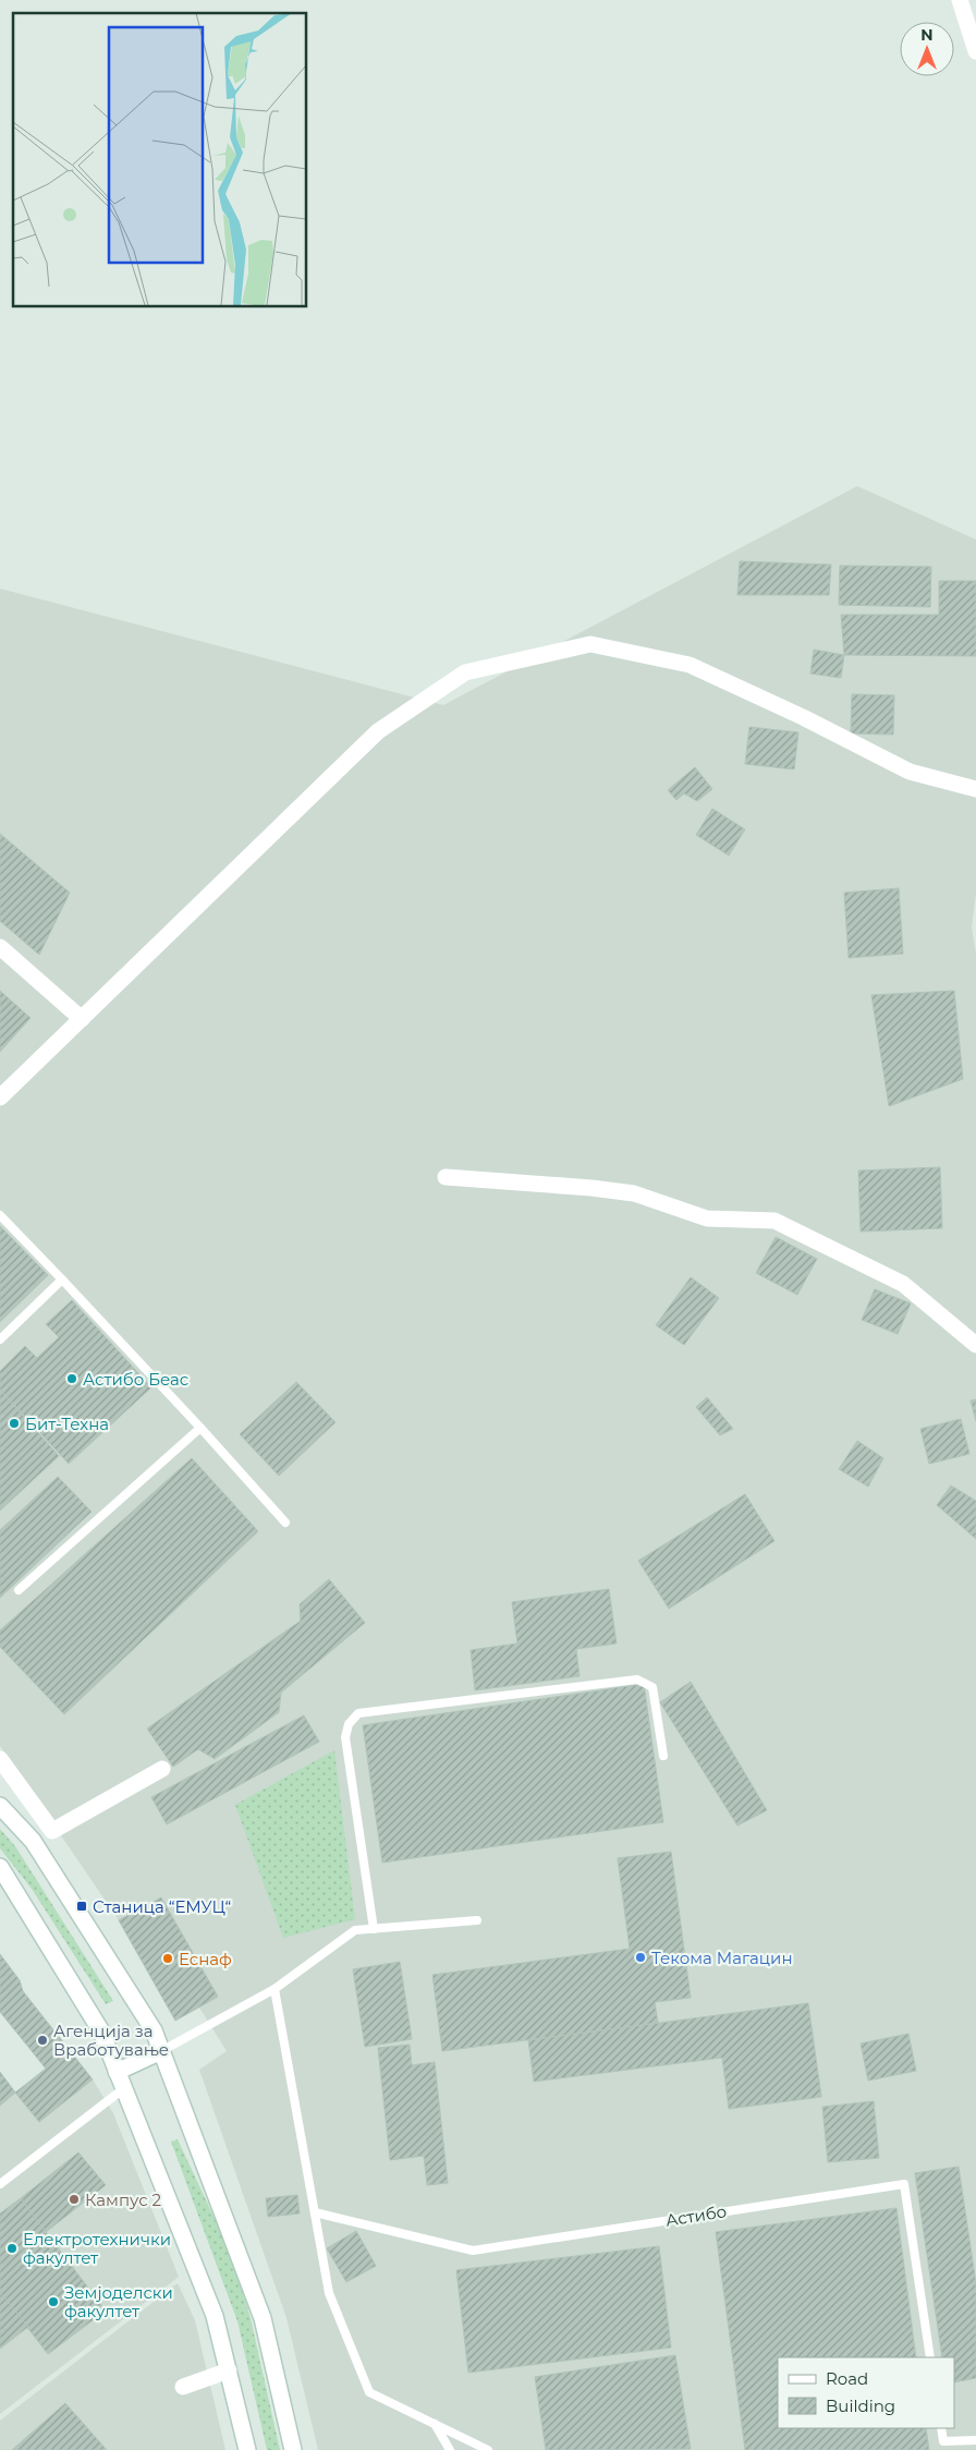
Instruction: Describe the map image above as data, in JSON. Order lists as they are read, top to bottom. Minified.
{"streets":{"lane":["Астибо"]},"places":{"other":["Астибо Беас","Бит-Техна","Текома Магацин","Еснаф","Агенција за Вработување","Кампус 2","Електротехнички факултет","Земјоделски факултет"],"transit":["Станица “ЕМУЦ“"]},"legend":["Road","Building"],"north":"top"}
